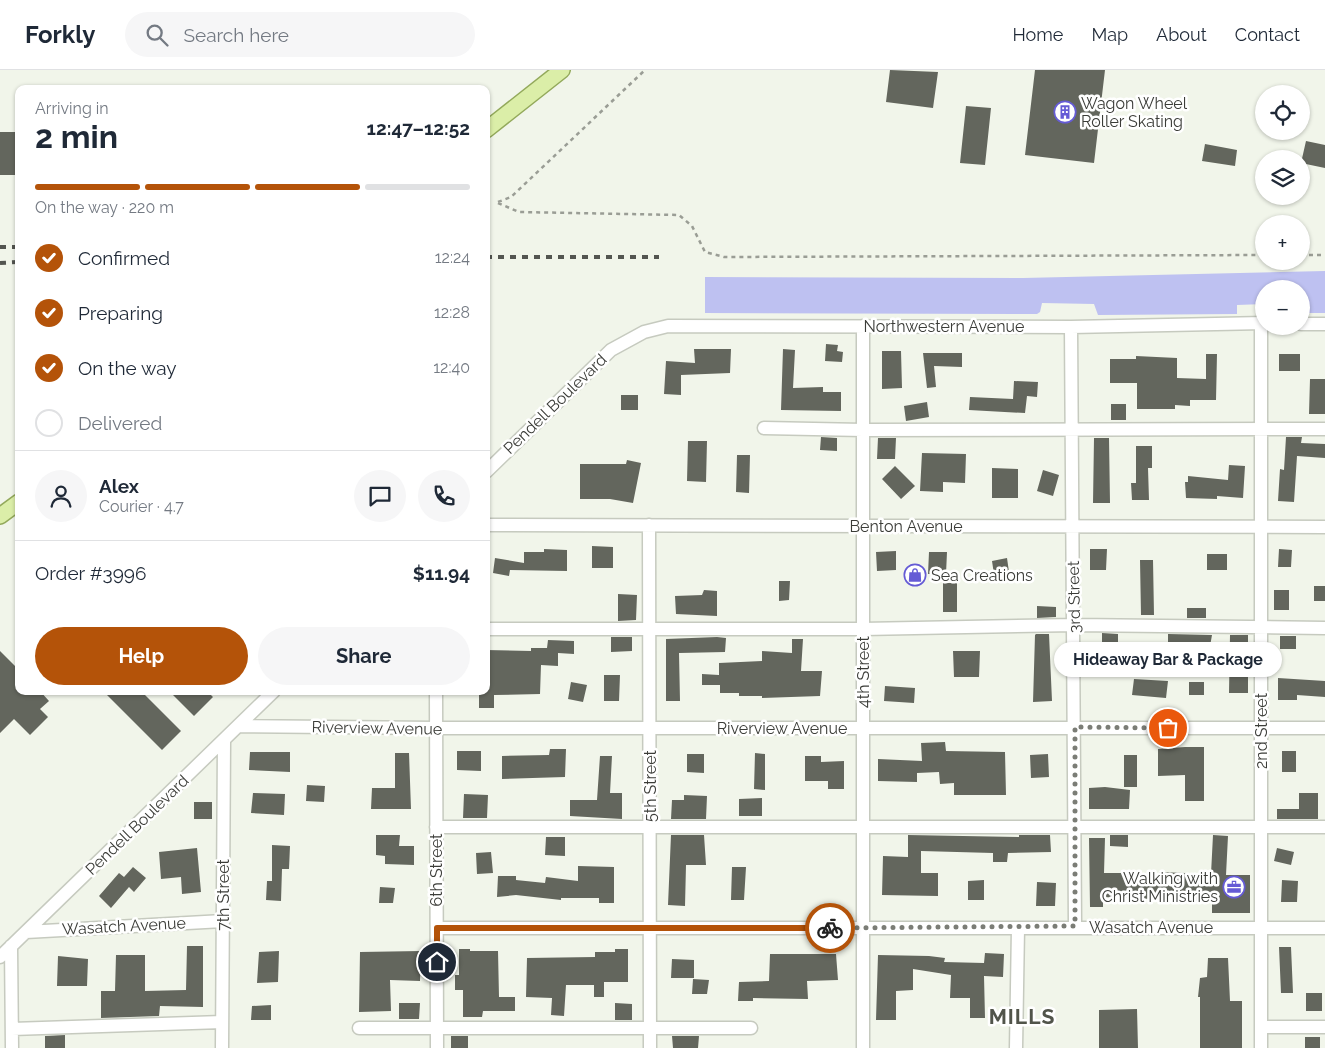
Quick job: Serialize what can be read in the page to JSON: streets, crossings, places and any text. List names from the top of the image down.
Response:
{
  "streets": {
    "street": [
      "Northwestern Avenue",
      "Pendell Boulevard",
      "Benton Avenue",
      "3rd Street",
      "4th Street",
      "Riverview Avenue",
      "2nd Street",
      "5th Street",
      "6th Street",
      "7th Street",
      "Wasatch Avenue"
    ]
  },
  "crossings": [
    ["Northwestern Avenue", "Pendell Boulevard"],
    ["Northwestern Avenue", "3rd Street"],
    ["Northwestern Avenue", "4th Street"],
    ["Pendell Boulevard", "Riverview Avenue"],
    ["Pendell Boulevard", "7th Street"],
    ["Pendell Boulevard", "Wasatch Avenue"],
    ["Benton Avenue", "3rd Street"],
    ["Benton Avenue", "4th Street"],
    ["Benton Avenue", "2nd Street"],
    ["Benton Avenue", "5th Street"],
    ["3rd Street", "Riverview Avenue"],
    ["3rd Street", "Wasatch Avenue"],
    ["4th Street", "Riverview Avenue"],
    ["4th Street", "Wasatch Avenue"],
    ["Riverview Avenue", "2nd Street"],
    ["Riverview Avenue", "5th Street"],
    ["Riverview Avenue", "6th Street"],
    ["2nd Street", "Wasatch Avenue"],
    ["5th Street", "Wasatch Avenue"],
    ["6th Street", "Wasatch Avenue"],
    ["7th Street", "Wasatch Avenue"]
  ],
  "districts": ["MILLS"],
  "places": {
    "building": ["Wagon Wheel Roller Skating"],
    "shop": ["Sea Creations"],
    "other": ["Hideaway Bar & Package"],
    "office": ["Walking with Christ Ministries"]
  },
  "page": {
    "header": "Forkly",
    "search": "Search here",
    "nav": [
      "Home",
      "Map",
      "About",
      "Contact"
    ],
    "map_buttons": ["+", "−"],
    "heading": ["2 min", "Arriving in", "12:47–12:52"],
    "panel": [
      "Alex",
      "Courier · 4.7",
      "Order #3996",
      "$11.94"
    ],
    "bar": "On the way · 220 m",
    "list": [
      ["Confirmed", "12:24"],
      ["Preparing", "12:28"],
      ["On the way", "12:40"],
      "Delivered"
    ],
    "buttons": ["Help", "Share"],
    "bubble": "Hideaway Bar & Package"
  }
}
